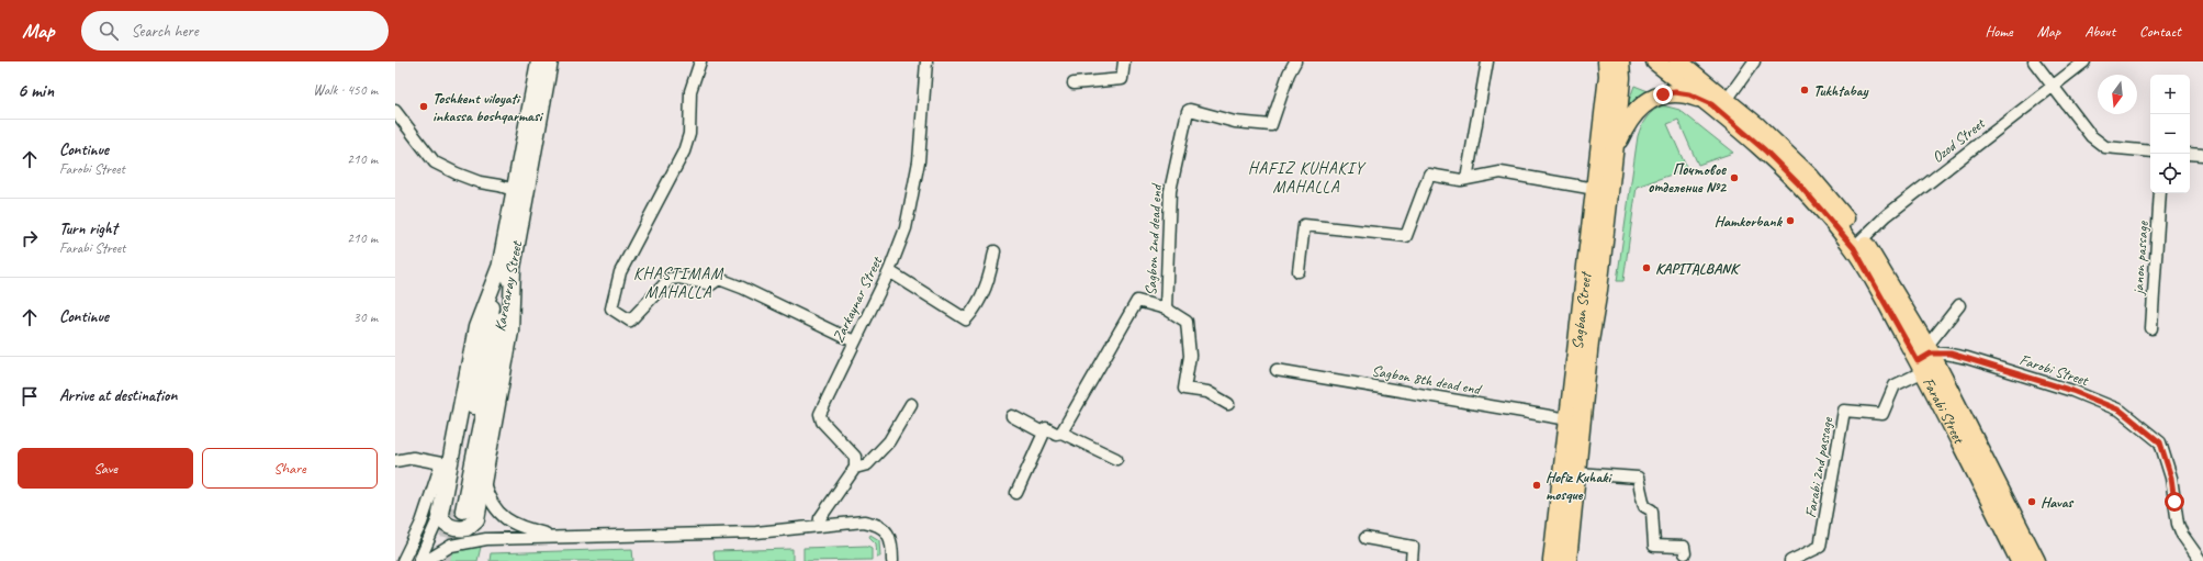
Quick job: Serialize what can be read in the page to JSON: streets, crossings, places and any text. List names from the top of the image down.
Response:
{
  "streets": {
    "main road": ["Karasaray Street", "Sagban Street", "Farabi Street"],
    "street": [
      "Ozod Street",
      "Sagbon 2nd dead end",
      "janon passage",
      "Zarkaynar Street",
      "Farobi Street",
      "Sagbon 8th dead end",
      "Farabi 2nd passage"
    ]
  },
  "crossings": [
    ["Ozod Street", "Farabi Street"],
    ["Sagban Street", "Sagbon 8th dead end"],
    ["Farobi Street", "Farabi Street"],
    ["Farobi Street", "Farabi 2nd passage"],
    ["Farabi Street", "Farabi 2nd passage"]
  ],
  "districts": ["HAFIZ KUHAKIY MAHALLA", "KHASTIMAM MAHALLA"],
  "places": [
    "Tukhtabay",
    "Toshkent viloyati inkassa boshqarmasi",
    "Почтовое отделение №2",
    "Hamkorbank",
    "KAPITALBANK",
    "Hofiz Kuhaki mosque",
    "Havas"
  ],
  "north": "bottom",
  "page": {
    "header": "Map",
    "search": "Search here",
    "nav": [
      "Home",
      "Map",
      "About",
      "Contact"
    ],
    "heading": ["6 min", "Walk · 450 m"],
    "map_buttons": ["+", "−"],
    "list": [
      ["Continue", "Farobi Street", "210 m"],
      ["Turn right", "Farabi Street", "210 m"],
      ["Continue", "30 m"],
      "Arrive at destination"
    ],
    "buttons": ["Save", "Share"]
  }
}
